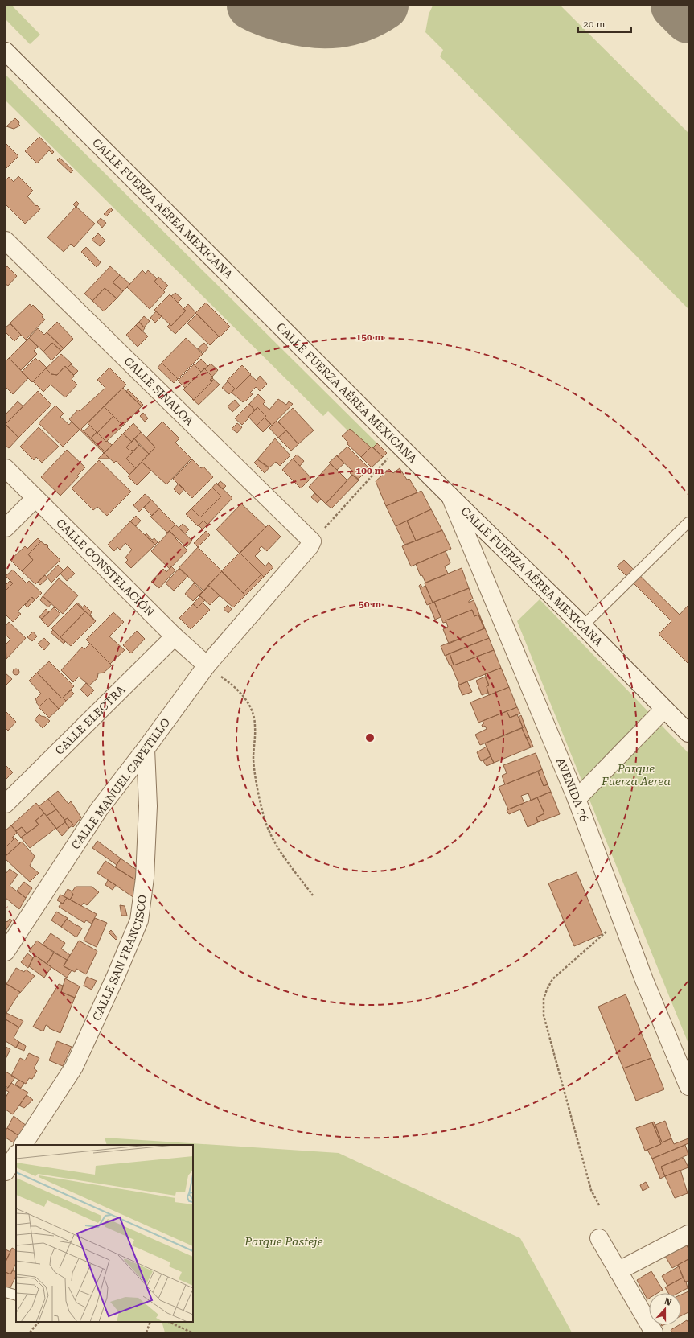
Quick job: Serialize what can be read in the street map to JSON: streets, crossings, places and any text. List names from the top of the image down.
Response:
{
  "streets": {
    "street": [
      "CALLE FUERZA AÉREA MEXICANA",
      "CALLE SINALOA",
      "CALLE CONSTELACIÓN",
      "CALLE ELECTRA",
      "CALLE MANUEL CAPETILLO",
      "AVENIDA 76",
      "CALLE SAN FRANCISCO"
    ]
  },
  "crossings": [
    ["CALLE FUERZA AÉREA MEXICANA", "AVENIDA 76"],
    ["CALLE CONSTELACIÓN", "CALLE ELECTRA"],
    ["CALLE CONSTELACIÓN", "CALLE MANUEL CAPETILLO"],
    ["CALLE MANUEL CAPETILLO", "CALLE SAN FRANCISCO"]
  ],
  "parks": ["Parque Fuerza Aerea", "Parque Pasteje"],
  "scale_bar": "20 m",
  "north": "top",
  "rings": ["150 m", "100 m", "50 m"]
}
